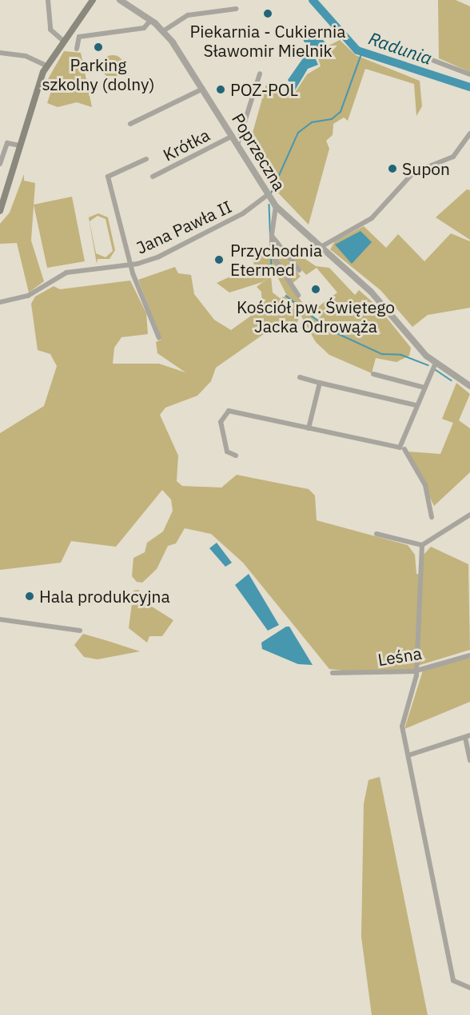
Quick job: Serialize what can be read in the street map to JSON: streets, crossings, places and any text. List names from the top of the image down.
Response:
{
  "streets": {
    "street": [
      "Krótka",
      "Poprzeczna",
      "Jana Pawła II",
      "Leśna"
    ]
  },
  "crossings": [
    ["Krótka", "Poprzeczna"],
    ["Poprzeczna", "Jana Pawła II"]
  ],
  "water": ["Radunia"],
  "places": [
    "Piekarnia - Cukiernia Sławomir Mielnik",
    "Parking szkolny (dolny)",
    "POZ-POL",
    "Supon",
    "Przychodnia Etermed",
    "Kościół pw. Świętego Jacka Odrowąża",
    "Hala produkcyjna"
  ]
}
